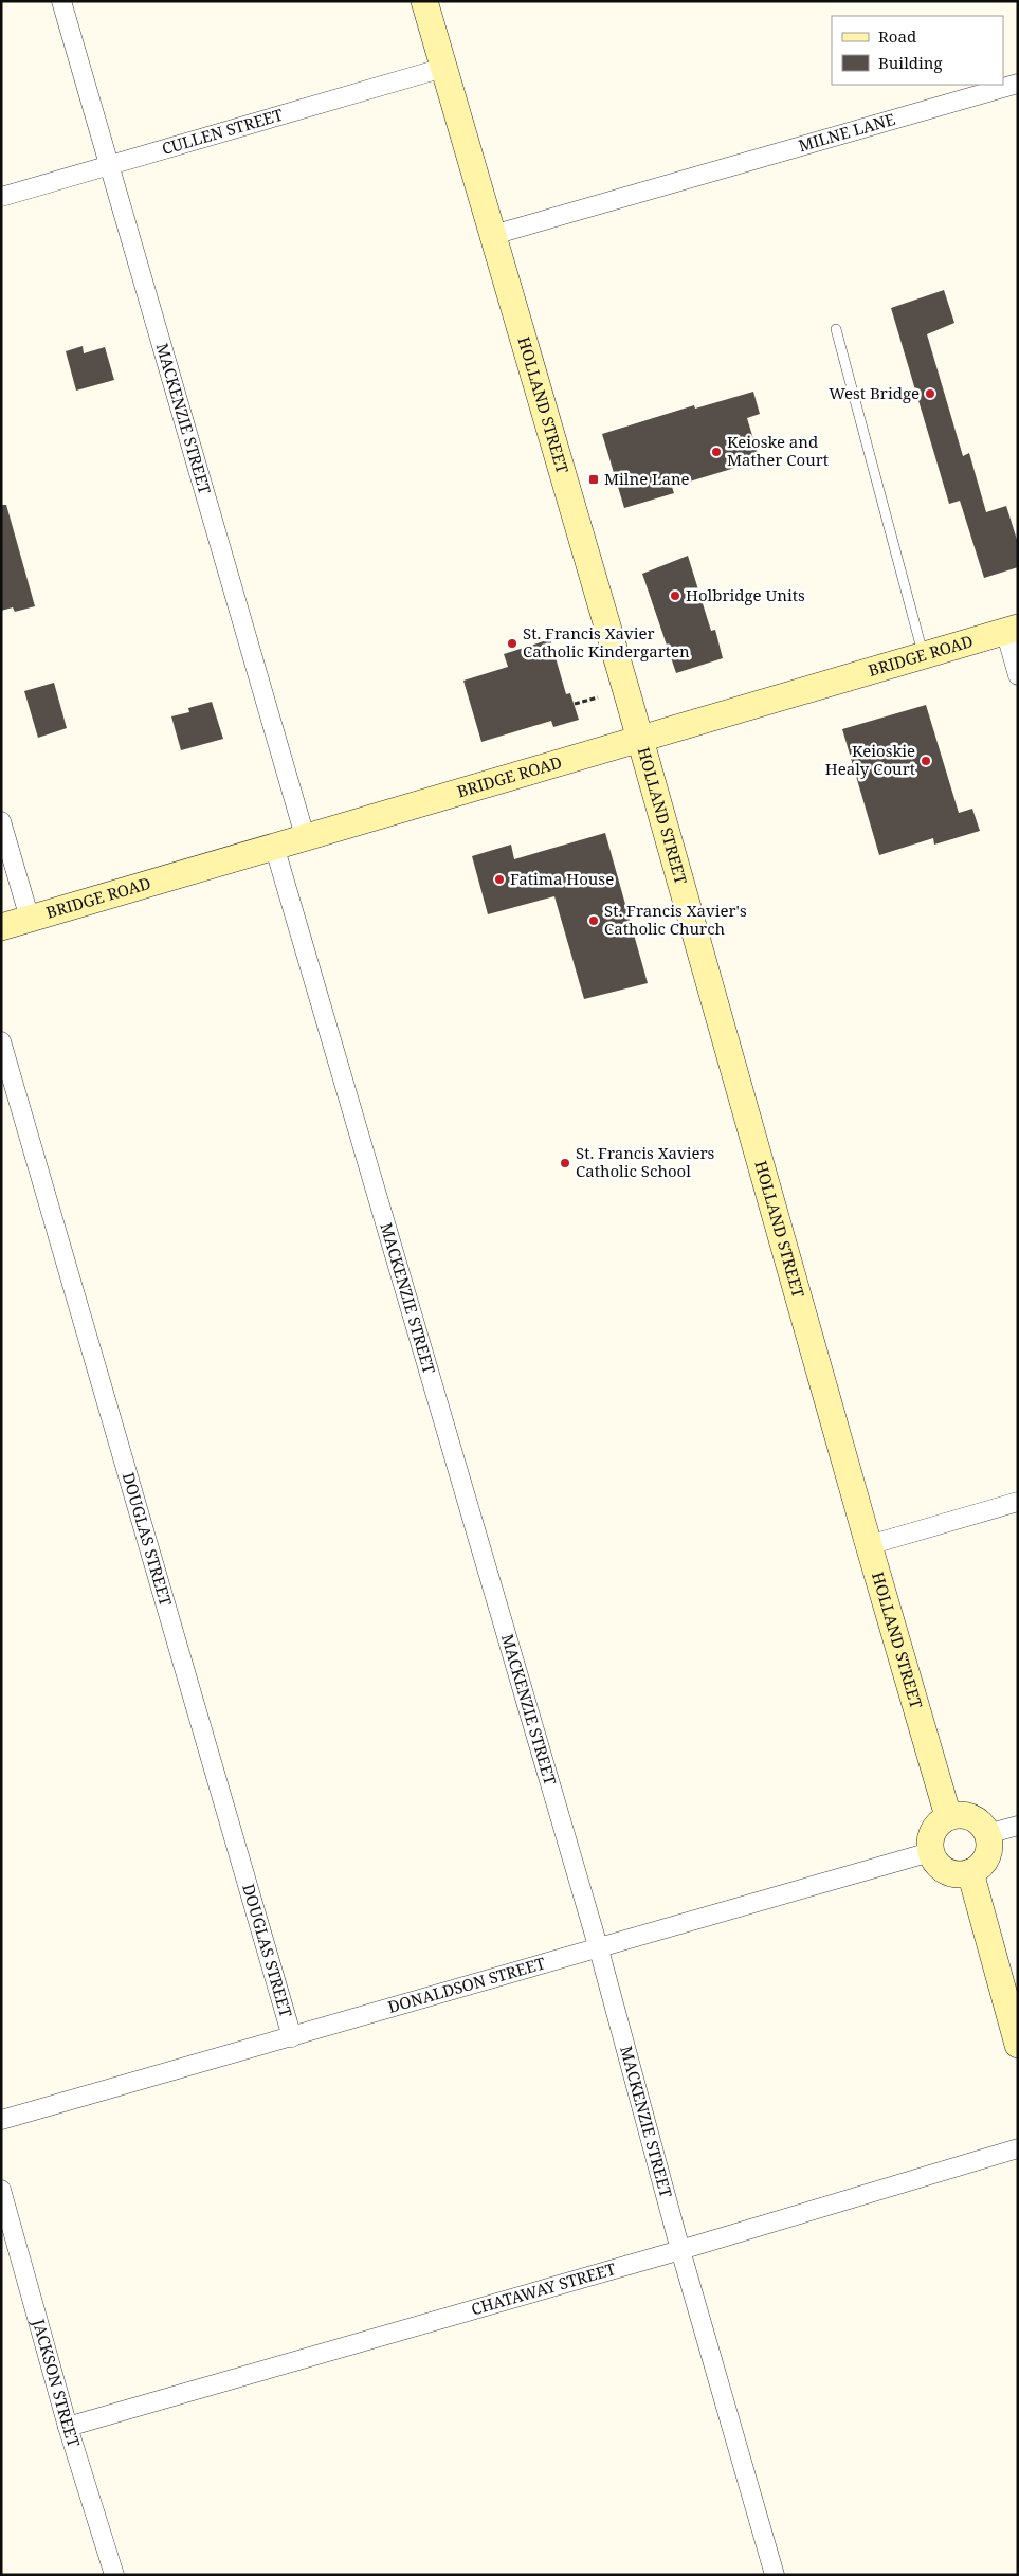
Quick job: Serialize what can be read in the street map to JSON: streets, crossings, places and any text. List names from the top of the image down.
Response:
{
  "streets": {
    "street": [
      "CULLEN STREET",
      "MILNE LANE",
      "HOLLAND STREET",
      "MACKENZIE STREET",
      "BRIDGE ROAD",
      "DOUGLAS STREET",
      "DONALDSON STREET",
      "CHATAWAY STREET",
      "JACKSON STREET"
    ]
  },
  "crossings": [
    ["CULLEN STREET", "HOLLAND STREET"],
    ["CULLEN STREET", "MACKENZIE STREET"],
    ["MILNE LANE", "HOLLAND STREET"],
    ["HOLLAND STREET", "BRIDGE ROAD"],
    ["HOLLAND STREET", "DONALDSON STREET"],
    ["MACKENZIE STREET", "BRIDGE ROAD"],
    ["MACKENZIE STREET", "DONALDSON STREET"],
    ["MACKENZIE STREET", "CHATAWAY STREET"],
    ["DOUGLAS STREET", "DONALDSON STREET"],
    ["CHATAWAY STREET", "JACKSON STREET"]
  ],
  "places": {
    "other": [
      "West Bridge",
      "Keioske and Mather Court",
      "Holbridge Units",
      "St. Francis Xavier Catholic Kindergarten",
      "Keioskie Healy Court",
      "Fatima House",
      "St. Francis Xavier's Catholic Church",
      "St. Francis Xaviers Catholic School"
    ],
    "transit": ["Milne Lane"]
  },
  "legend": ["Road", "Building"]
}
